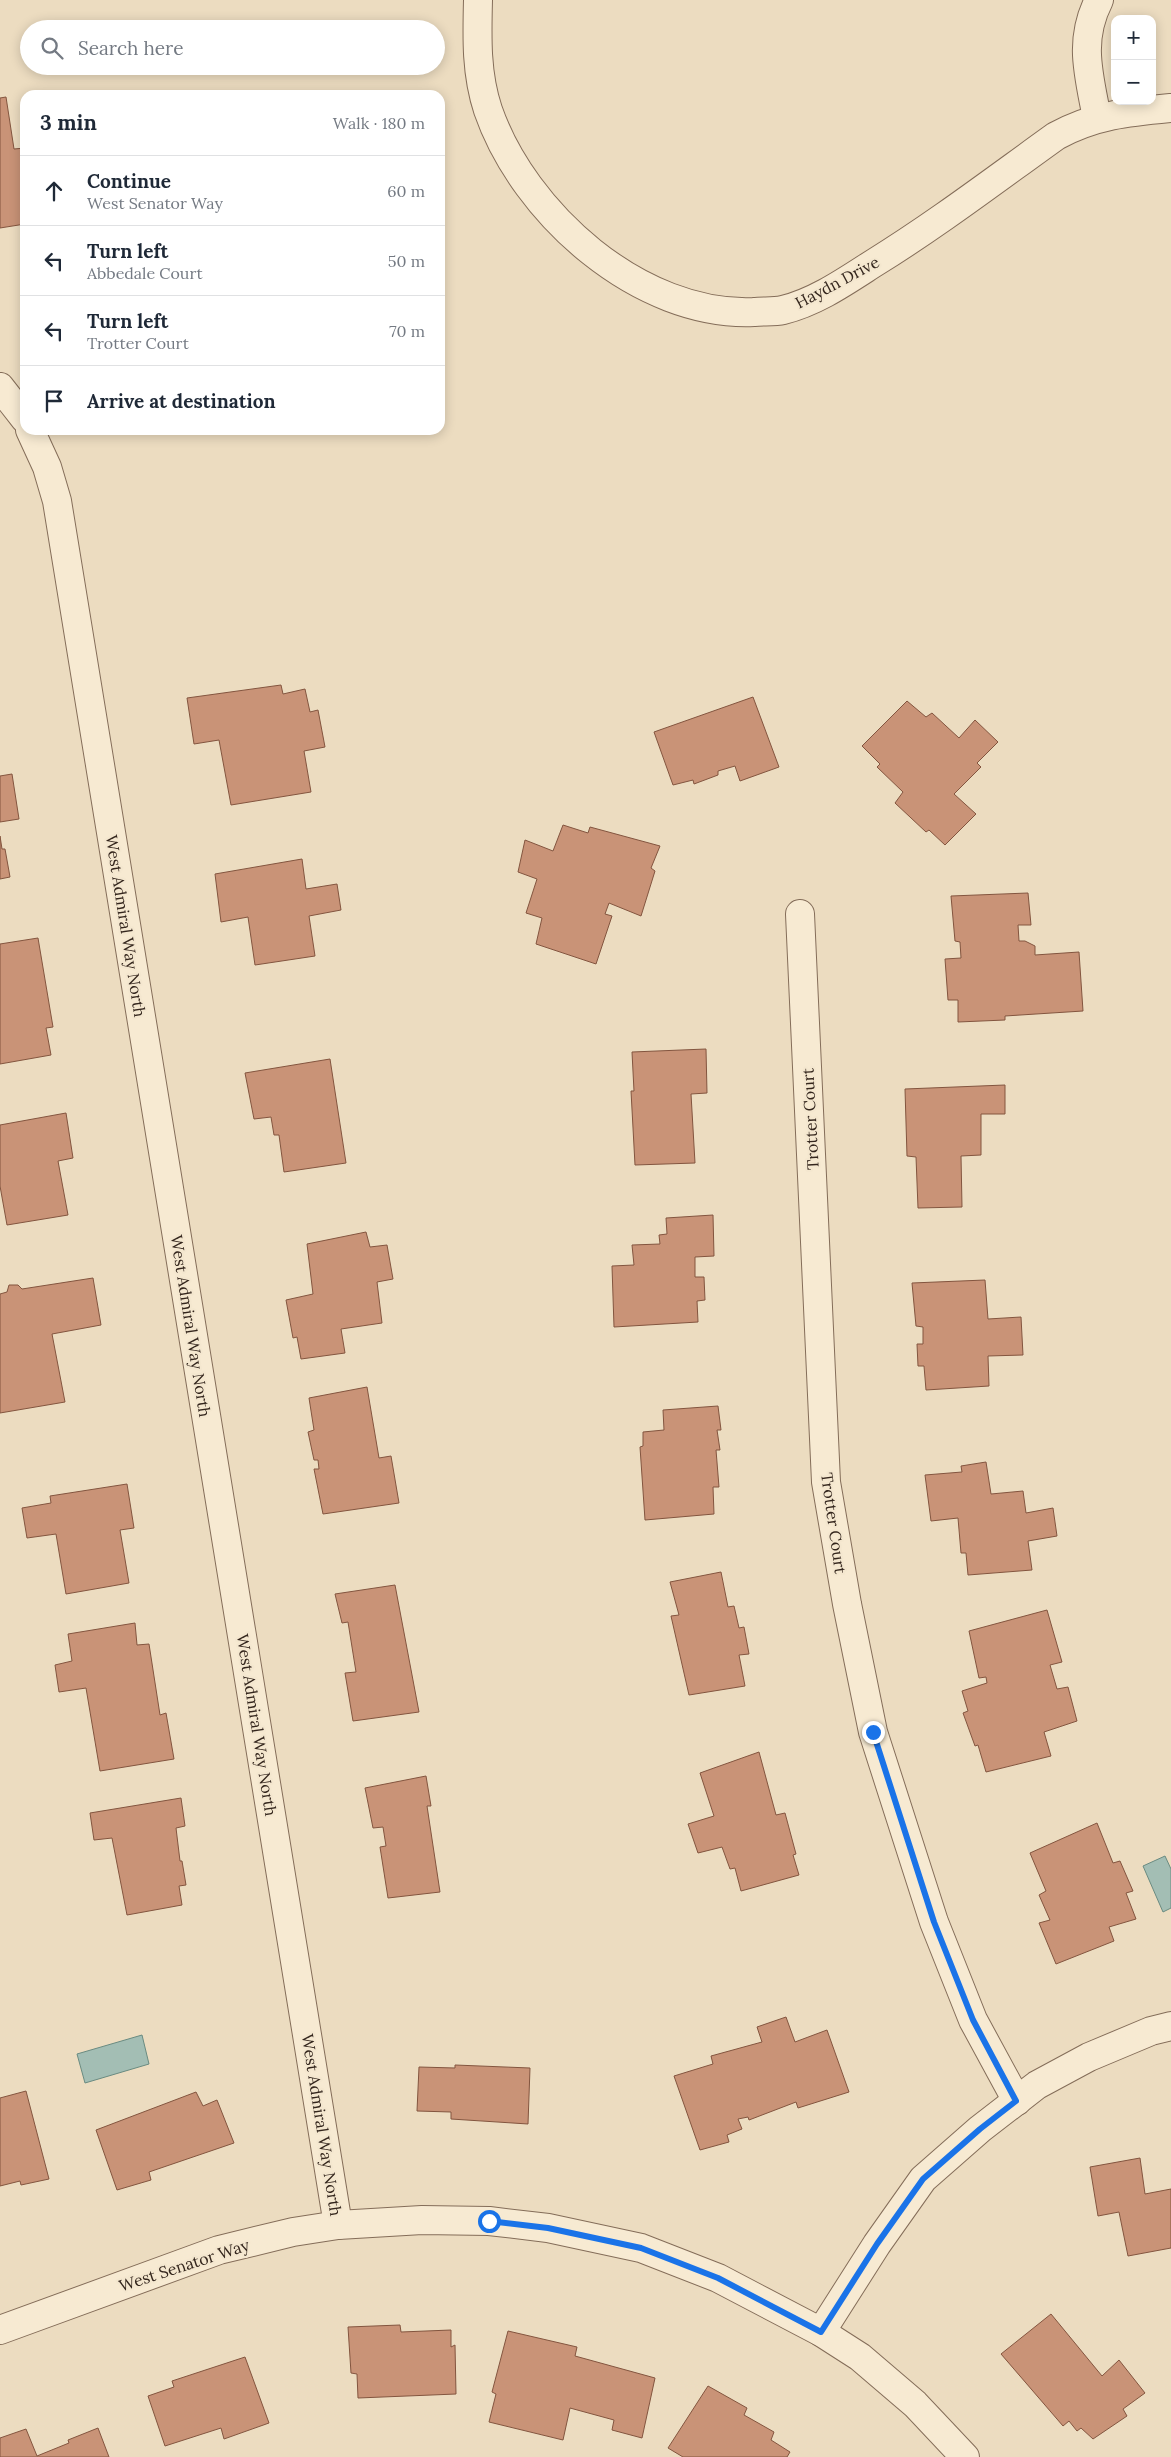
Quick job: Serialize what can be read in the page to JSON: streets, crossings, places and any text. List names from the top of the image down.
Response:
{
  "streets": {
    "street": [
      "Haydn Drive",
      "West Admiral Way North",
      "Trotter Court",
      "West Senator Way"
    ]
  },
  "crossings": [
    ["West Admiral Way North", "West Senator Way"]
  ],
  "page": {
    "map_buttons": ["+", "−"],
    "search": "Search here",
    "heading": ["3 min", "Walk · 180 m"],
    "list": [
      ["Continue", "West Senator Way", "60 m"],
      ["Turn left", "Abbedale Court", "50 m"],
      ["Turn left", "Trotter Court", "70 m"],
      "Arrive at destination"
    ]
  }
}
